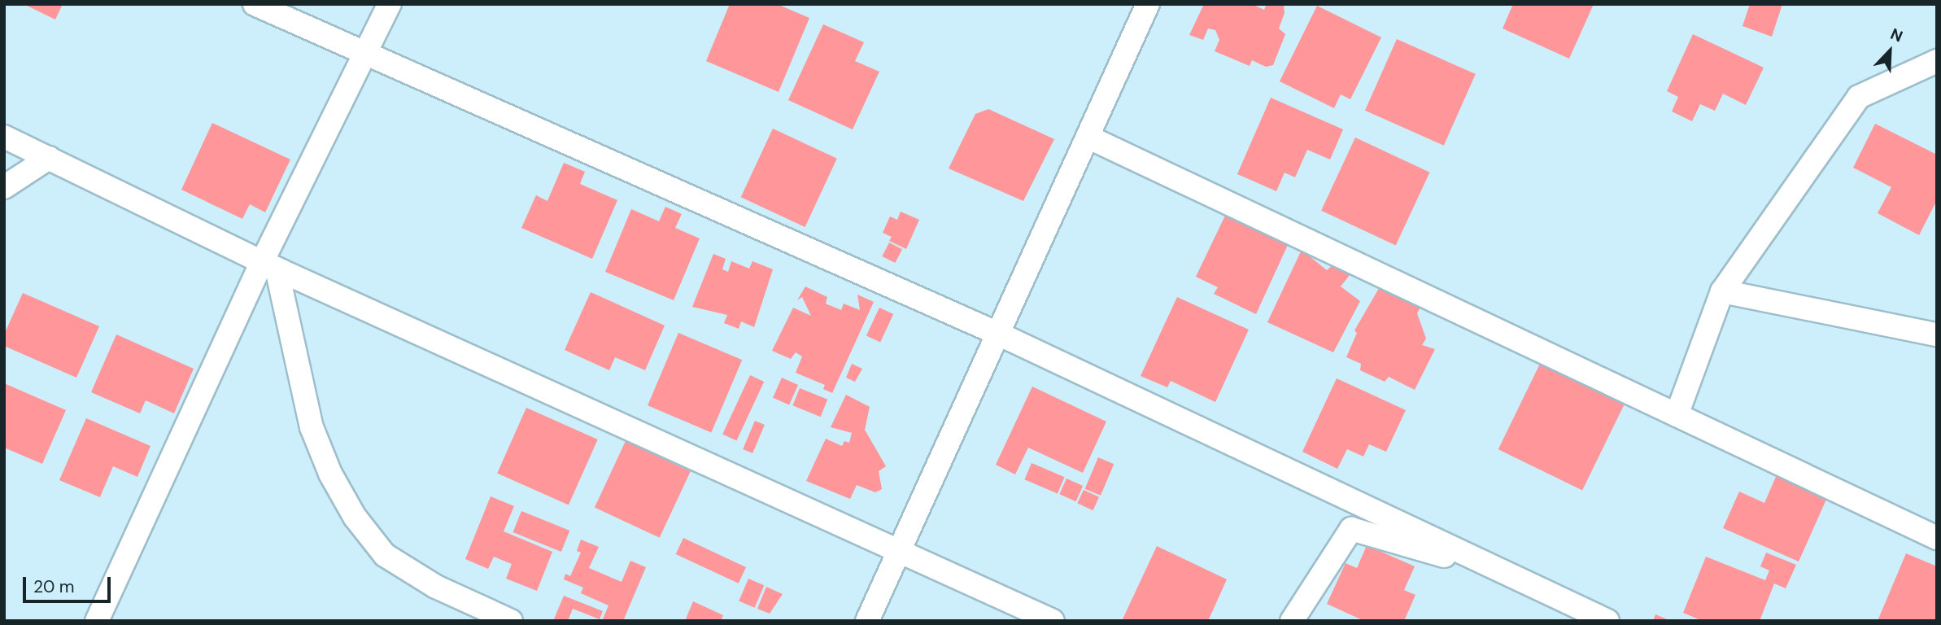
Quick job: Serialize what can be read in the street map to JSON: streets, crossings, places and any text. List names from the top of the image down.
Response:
{
  "scale_bar": "20 m",
  "north": "top right"
}
